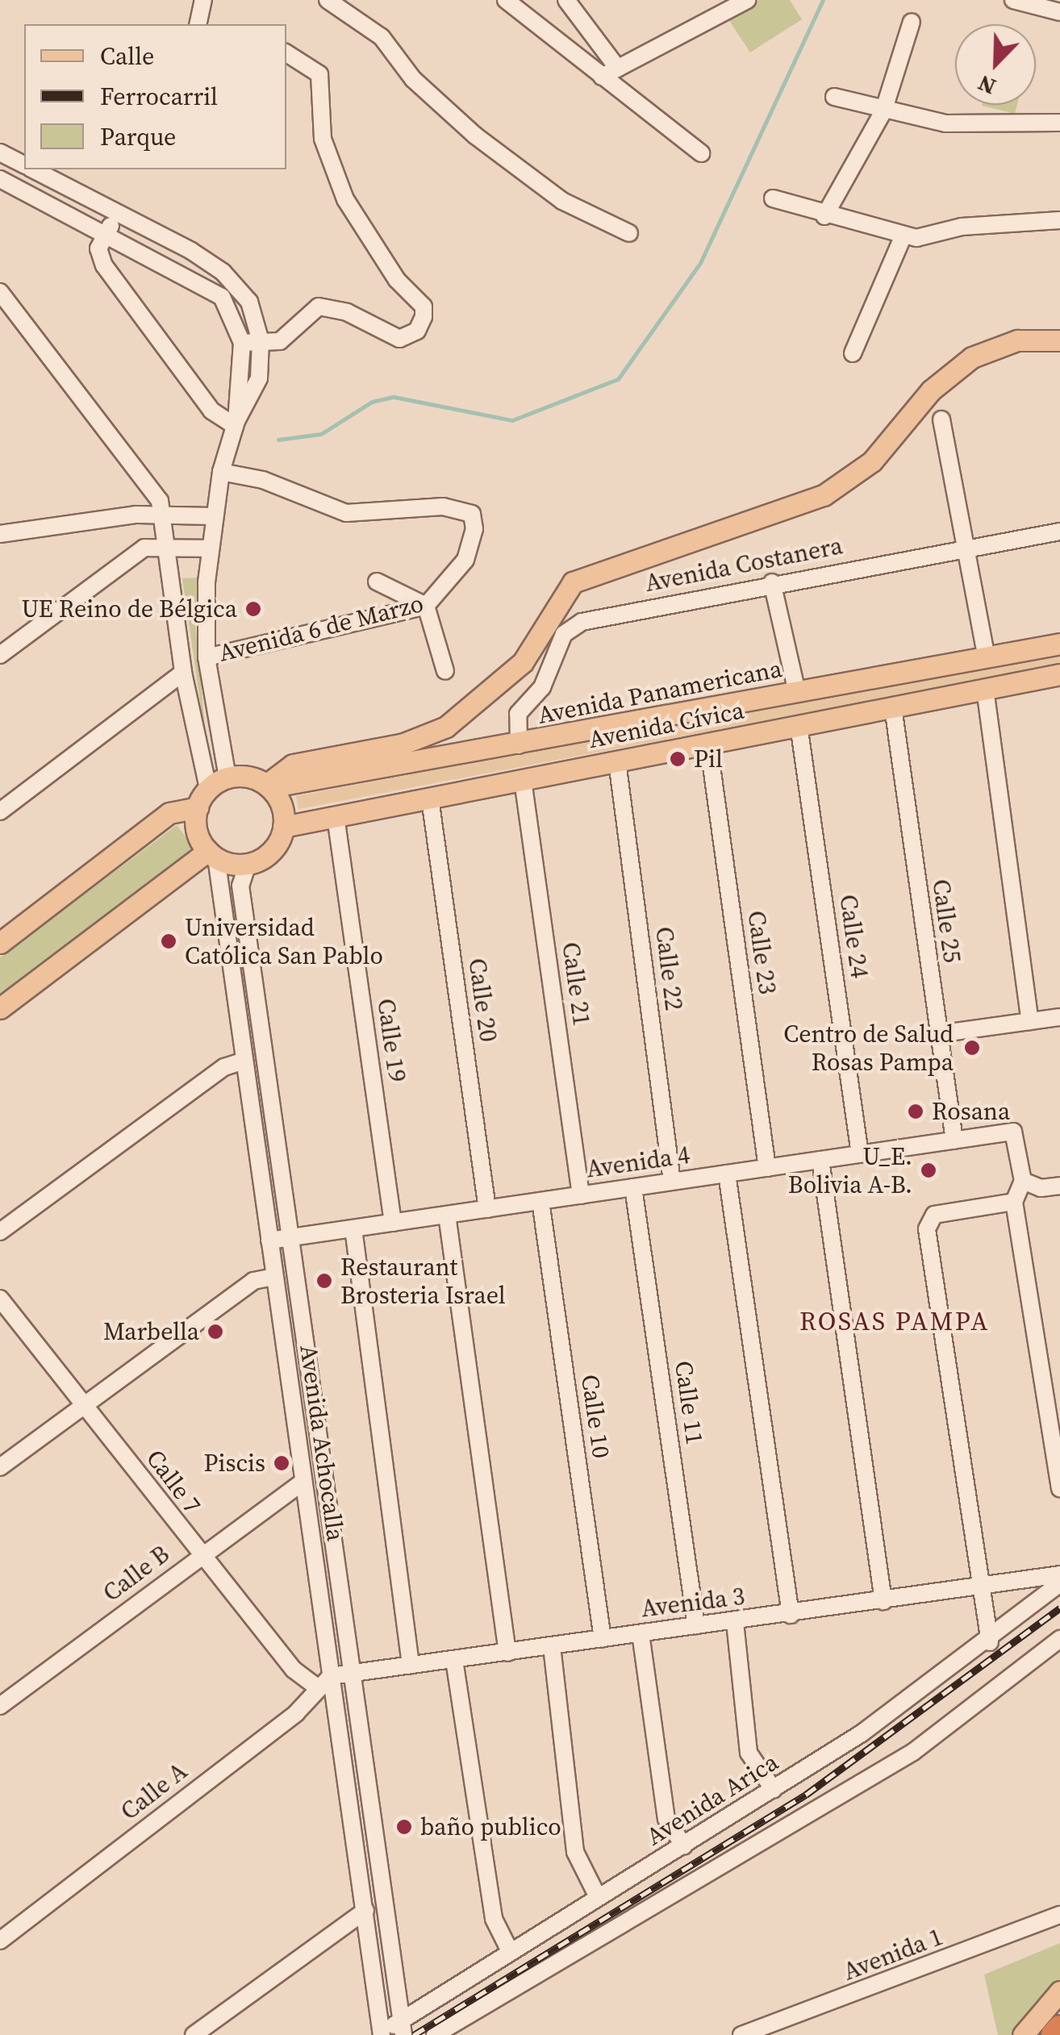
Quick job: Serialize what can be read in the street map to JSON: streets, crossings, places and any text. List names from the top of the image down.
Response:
{
  "streets": {
    "main road": ["Avenida Panamericana", "Avenida Cívica"],
    "street": [
      "Avenida Costanera",
      "Avenida 6 de Marzo",
      "Calle 25",
      "Calle 24",
      "Calle 23",
      "Calle 22",
      "Calle 21",
      "Calle 20",
      "Calle 19",
      "Avenida 4",
      "Calle 11",
      "Calle 10",
      "Avenida Achocalla",
      "Calle 7",
      "Calle B",
      "Avenida 3",
      "Calle A",
      "Avenida Arica",
      "Avenida 1"
    ]
  },
  "crossings": [
    ["Avenida Costanera", "Avenida Panamericana"],
    ["Avenida Panamericana", "Avenida Cívica"],
    ["Avenida Panamericana", "Avenida Achocalla"],
    ["Avenida Cívica", "Calle 25"],
    ["Avenida Cívica", "Calle 24"],
    ["Avenida Cívica", "Calle 23"],
    ["Avenida Cívica", "Calle 22"],
    ["Avenida Cívica", "Calle 21"],
    ["Avenida Cívica", "Calle 20"],
    ["Avenida Cívica", "Calle 19"],
    ["Avenida Cívica", "Avenida Achocalla"],
    ["Calle 25", "Avenida 4"],
    ["Calle 24", "Avenida 4"],
    ["Calle 23", "Avenida 4"],
    ["Calle 22", "Avenida 4"],
    ["Calle 21", "Avenida 4"],
    ["Calle 20", "Avenida 4"],
    ["Calle 19", "Avenida 4"],
    ["Avenida 4", "Calle 11"],
    ["Avenida 4", "Calle 10"],
    ["Avenida 4", "Avenida Achocalla"],
    ["Calle 11", "Avenida 3"],
    ["Calle 10", "Avenida 3"],
    ["Avenida Achocalla", "Calle B"],
    ["Avenida Achocalla", "Avenida 3"],
    ["Avenida Achocalla", "Calle A"],
    ["Avenida Achocalla", "Avenida Arica"],
    ["Calle 7", "Calle B"],
    ["Calle 7", "Calle A"],
    ["Avenida 3", "Calle A"]
  ],
  "districts": ["ROSAS PAMPA"],
  "places": [
    "UE Reino de Bélgica",
    "Pil",
    "Universidad Católica San Pablo",
    "Centro de Salud Rosas Pampa",
    "Rosana",
    "U_E. Bolivia A-B.",
    "Restaurant Brosteria Israel",
    "Marbella",
    "Piscis",
    "baño publico"
  ],
  "legend": ["Calle", "Ferrocarril", "Parque"],
  "north": "bottom left"
}
